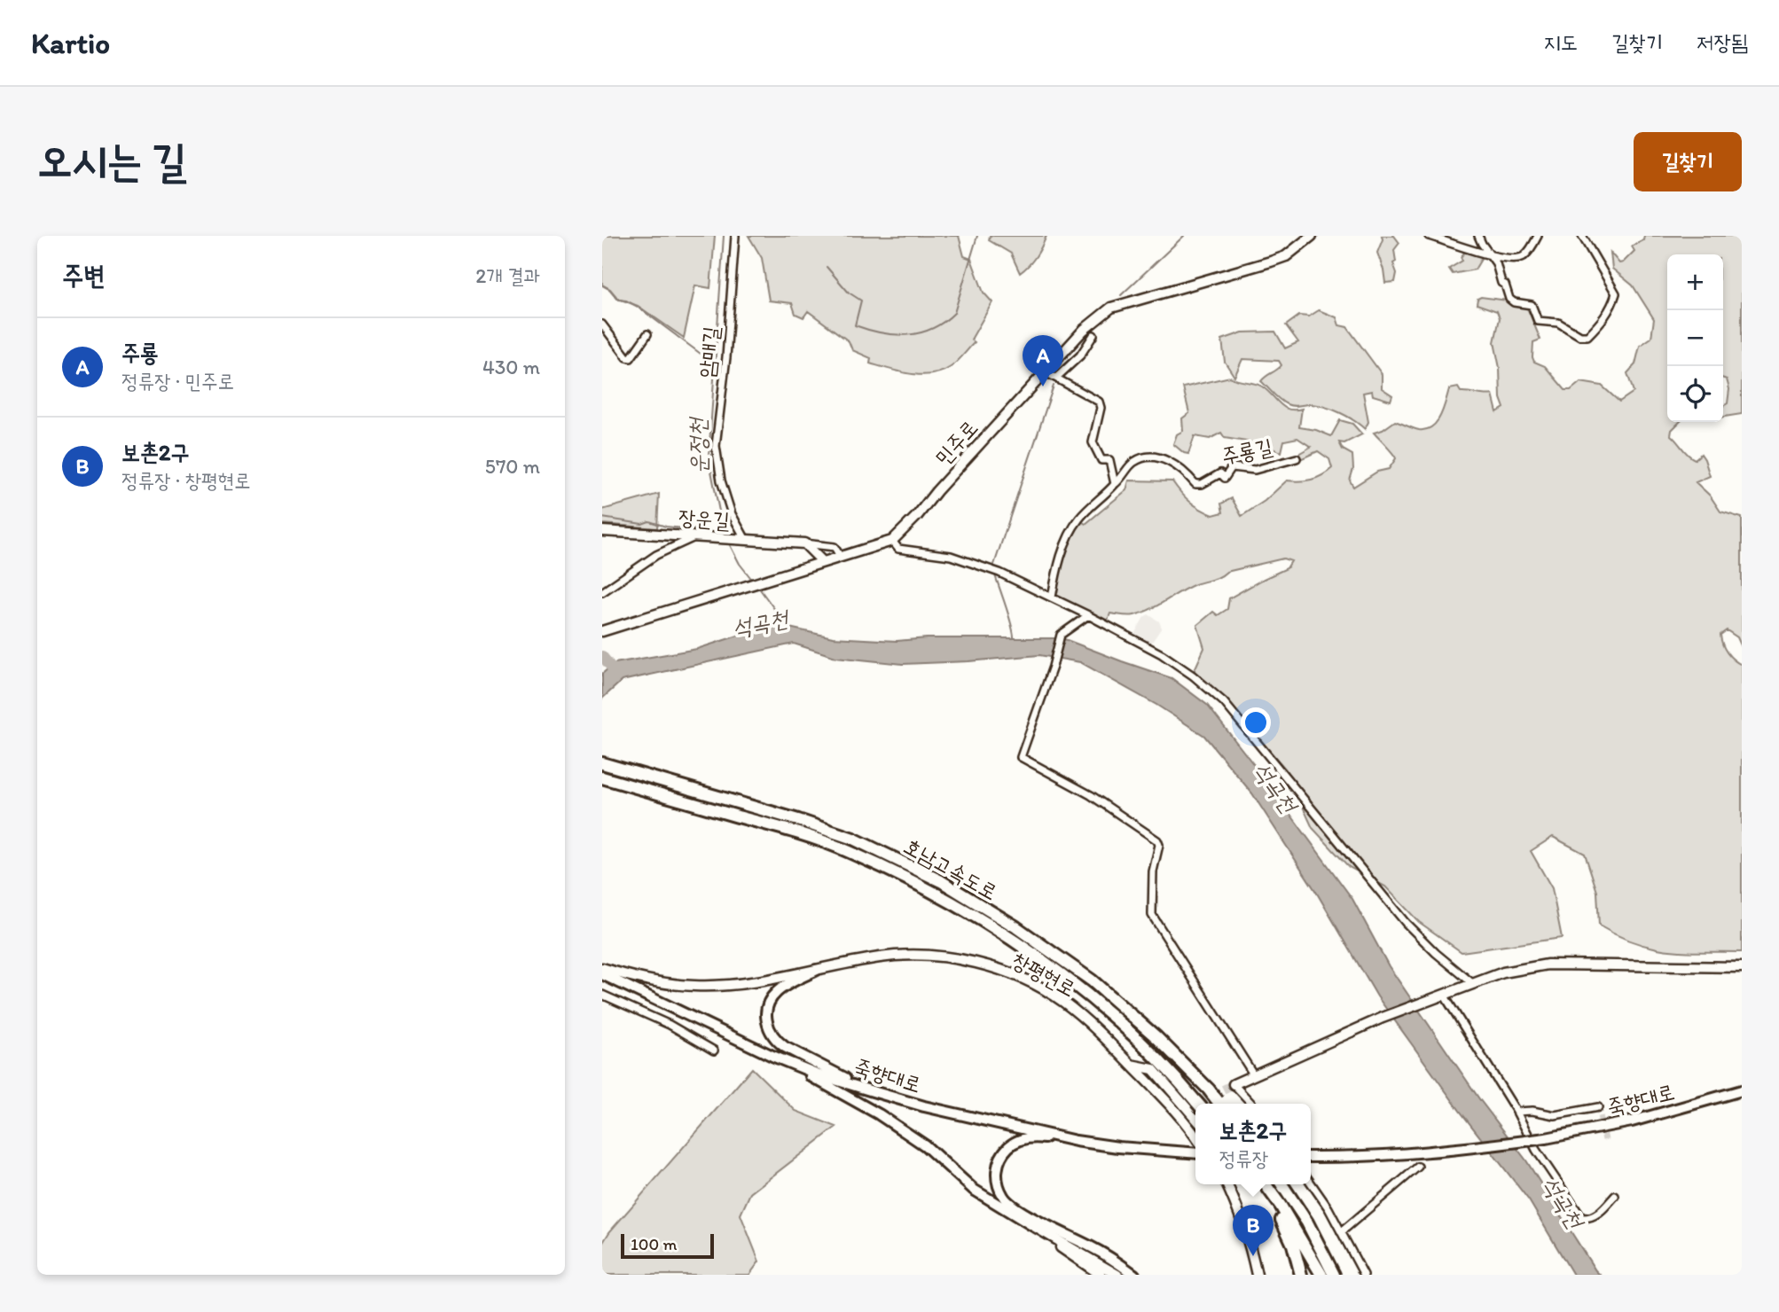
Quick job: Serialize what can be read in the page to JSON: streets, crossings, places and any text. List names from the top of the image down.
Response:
{
  "streets": {
    "highway": ["호남고속도로"],
    "main road": [
      "민주로",
      "장운길",
      "창평현로",
      "죽향대로"
    ],
    "street": ["암매길", "주룡길"]
  },
  "crossings": [
    ["암매길", "장운길"],
    ["민주로", "장운길"]
  ],
  "water": ["운정천", "석곡천"],
  "scale_bar": "100 m",
  "page": {
    "header": "Kartio",
    "nav": ["지도", "길찾기", "저장됨"],
    "buttons": "길찾기",
    "title": "오시는 길",
    "heading": ["주변", "2개 결과"],
    "map_buttons": ["+", "−"],
    "list": [
      {
        "mark": "A",
        "name": "주룡",
        "note": "정류장 · 민주로",
        "value": "430 m"
      },
      {
        "mark": "B",
        "name": "보촌2구",
        "note": "정류장 · 창평현로",
        "value": "570 m"
      }
    ],
    "pins": ["A", "B"],
    "popup": ["보촌2구", "정류장"],
    "scale": "100 m"
  }
}
